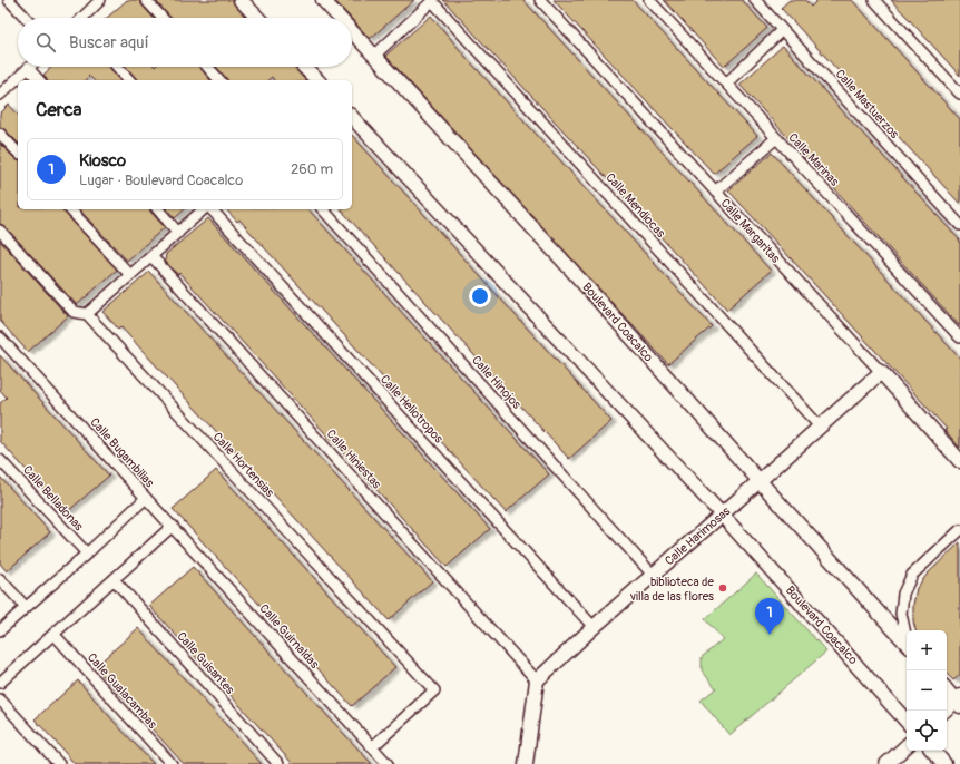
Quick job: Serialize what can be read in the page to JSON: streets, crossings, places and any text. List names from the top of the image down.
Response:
{
  "streets": {
    "main road": ["Calle Margaritas", "Boulevard Coacalco", "Calle Harimosas"],
    "street": [
      "Calle Mastuerzos",
      "Calle Marinas",
      "Calle Mendiocas",
      "Calle Hinojos",
      "Calle Heliotropos",
      "Calle Bugambilias",
      "Calle Hiniestas",
      "Calle Hortensias",
      "Calle Belladonas",
      "Calle Guirnaldas",
      "Calle Guisantes",
      "Calle Gualacambas"
    ]
  },
  "crossings": [
    ["Calle Mendiocas", "Calle Harimosas"],
    ["Calle Margaritas", "Calle Harimosas"],
    ["Boulevard Coacalco", "Calle Harimosas"],
    ["Calle Hinojos", "Calle Harimosas"],
    ["Calle Heliotropos", "Calle Harimosas"],
    ["Calle Bugambilias", "Calle Belladonas"],
    ["Calle Bugambilias", "Calle Guirnaldas"],
    ["Calle Hiniestas", "Calle Harimosas"],
    ["Calle Hortensias", "Calle Guirnaldas"]
  ],
  "places": ["biblioteca de villa de las flores"],
  "page": {
    "search": "Buscar aquí",
    "heading": "Cerca",
    "list": [
      {
        "mark": "1",
        "name": "Kiosco",
        "note": "Lugar · Boulevard Coacalco",
        "value": "260 m"
      }
    ],
    "pins": "1",
    "map_buttons": ["+", "−"]
  }
}
